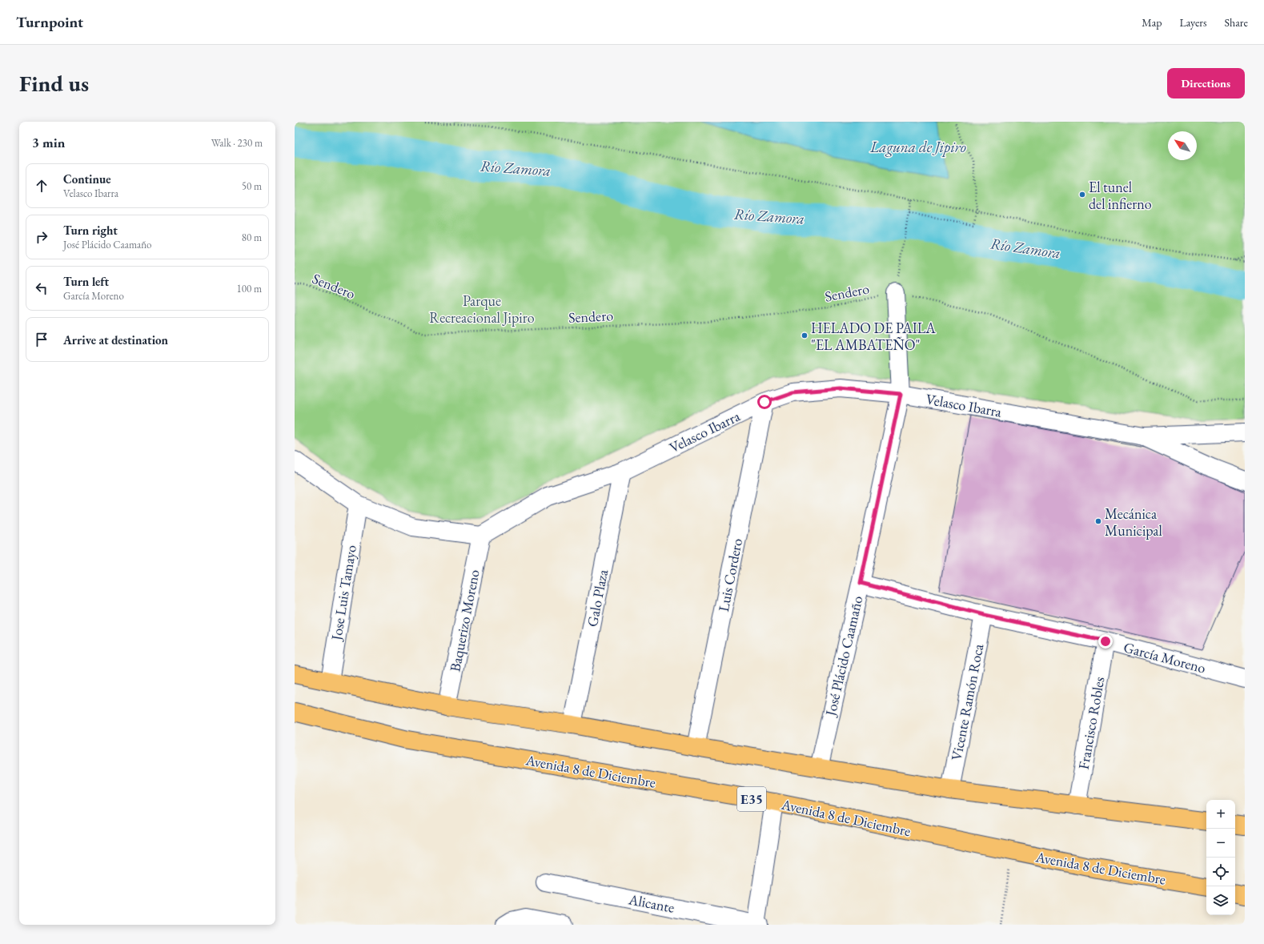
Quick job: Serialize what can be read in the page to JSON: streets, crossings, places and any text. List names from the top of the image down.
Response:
{
  "streets": {
    "highway": ["Avenida 8 de Diciembre", "E35"],
    "street": [
      "Velasco Ibarra",
      "Luis Cordero",
      "Jose Luis Tamayo",
      "Galo Plaza",
      "Baquerizo Moreno",
      "José Plácido Caamaño",
      "García Moreno",
      "Vicente Ramón Roca",
      "Francisco Robles",
      "Alicante"
    ],
    "path": ["Sendero"]
  },
  "crossings": [
    ["Sendero", "José Plácido Caamaño"],
    ["Velasco Ibarra", "Luis Cordero"],
    ["Velasco Ibarra", "Galo Plaza"],
    ["Velasco Ibarra", "Baquerizo Moreno"],
    ["Velasco Ibarra", "José Plácido Caamaño"],
    ["José Plácido Caamaño", "García Moreno"],
    ["García Moreno", "Vicente Ramón Roca"],
    ["García Moreno", "Francisco Robles"]
  ],
  "water": ["Laguna de Jipiro", "Río Zamora"],
  "parks": ["Parque Recreacional Jipiro"],
  "places": ["El tunel del infierno", "HELADO DE PAILA \"EL AMBATEÑO\"", "Mecánica Municipal"],
  "north": "top left",
  "page": {
    "header": "Turnpoint",
    "nav": ["Map", "Layers", "Share"],
    "buttons": "Directions",
    "title": "Find us",
    "heading": ["3 min", "Walk · 230 m"],
    "list": [
      ["Continue", "Velasco Ibarra", "50 m"],
      ["Turn right", "José Plácido Caamaño", "80 m"],
      ["Turn left", "García Moreno", "100 m"],
      "Arrive at destination"
    ],
    "map_buttons": ["+", "−"]
  }
}
